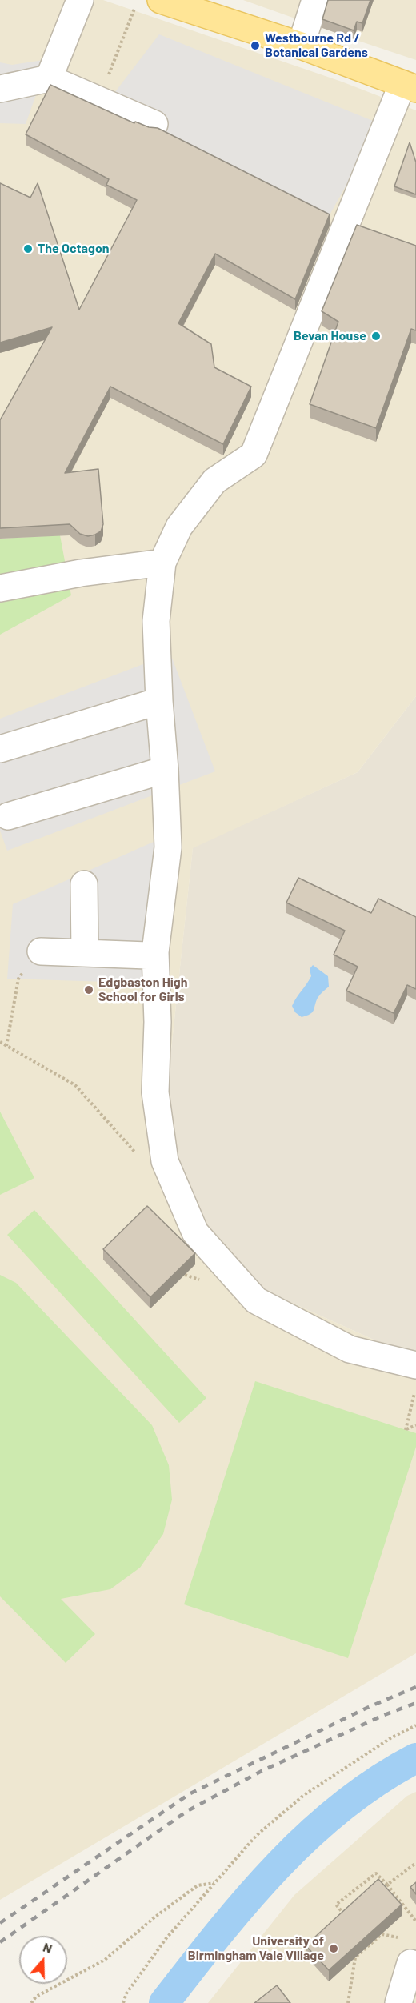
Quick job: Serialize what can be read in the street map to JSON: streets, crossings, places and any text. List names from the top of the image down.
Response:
{
  "places": [
    "Westbourne Rd / Botanical Gardens",
    "The Octagon",
    "Bevan House",
    "Edgbaston High School for Girls",
    "University of Birmingham Vale Village"
  ],
  "north": "top"
}
